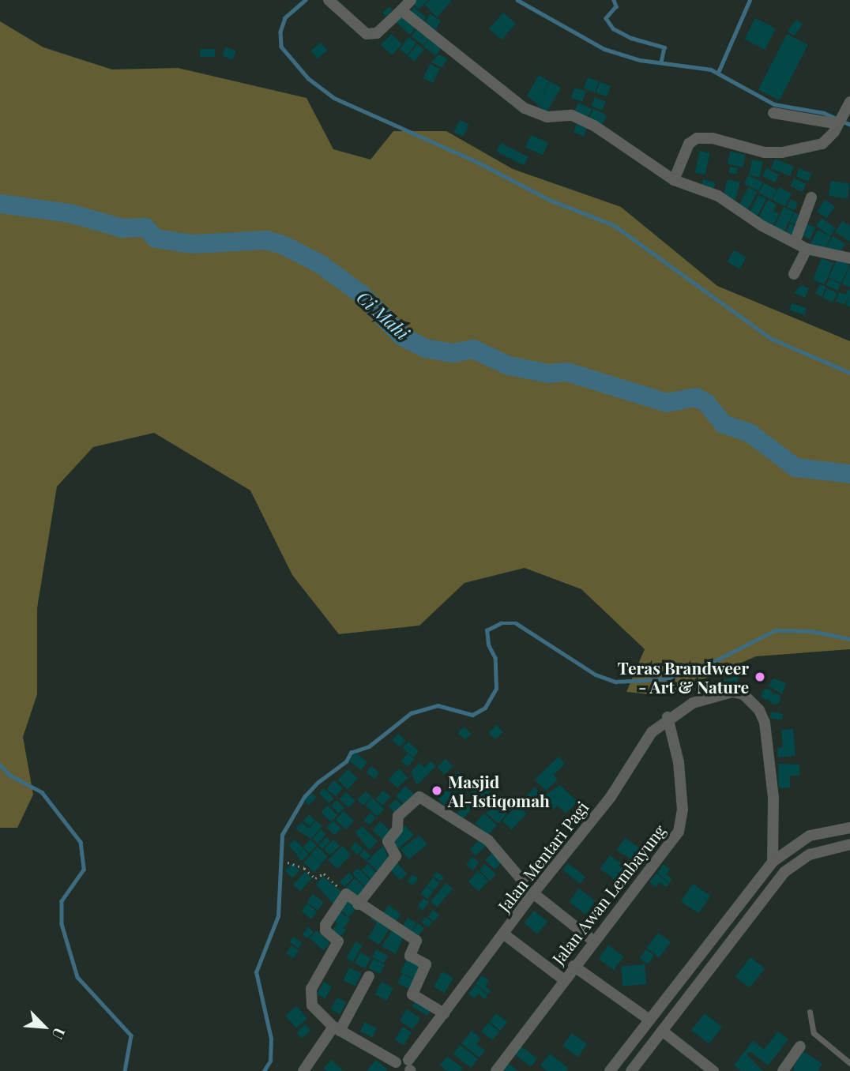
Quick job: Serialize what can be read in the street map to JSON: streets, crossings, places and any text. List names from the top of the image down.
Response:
{
  "streets": {
    "street": ["Jalan Mentari Pagi", "Jalan Awan Lembayung"]
  },
  "crossings": [
    ["Jalan Mentari Pagi", "Jalan Awan Lembayung"]
  ],
  "water": ["Ci Mahi"],
  "places": ["Teras Brandweer - Art & Nature", "Masjid Al-Istiqomah"],
  "north": "bottom right"
}
